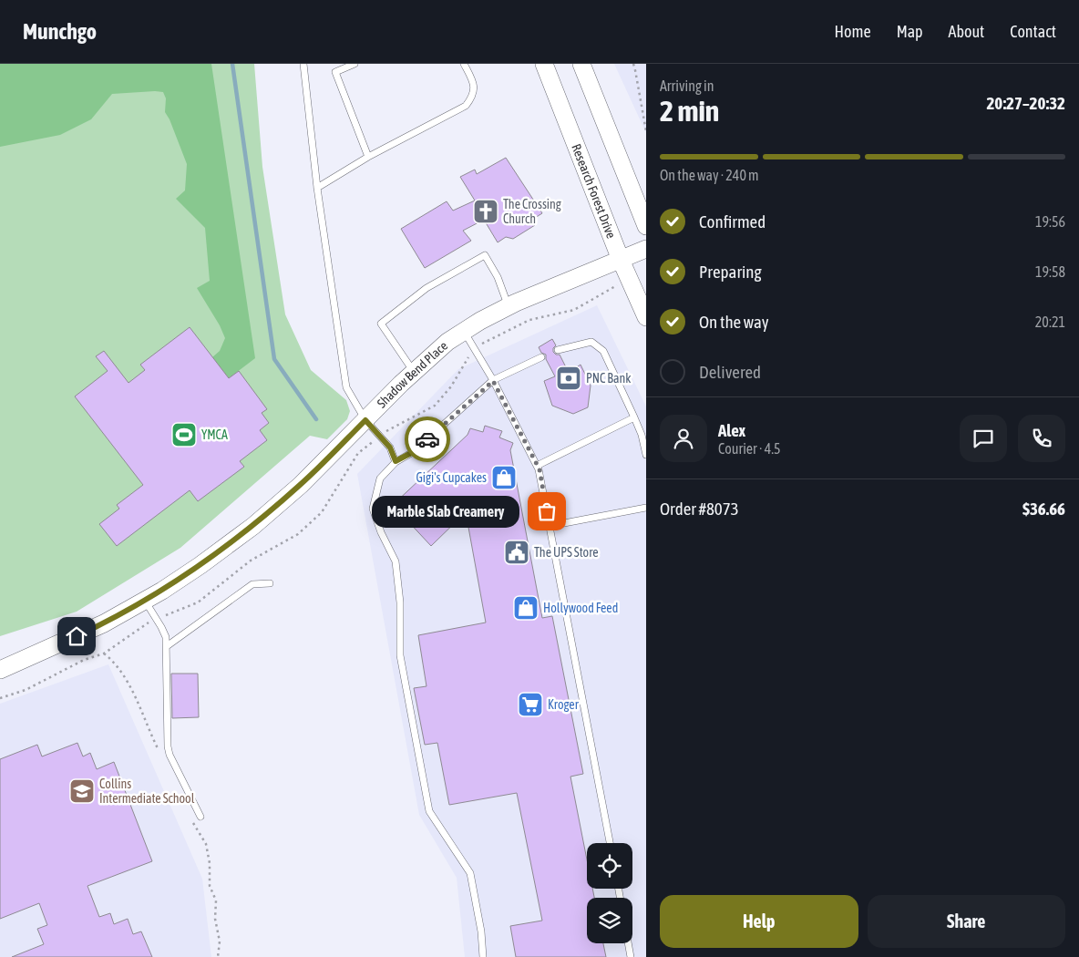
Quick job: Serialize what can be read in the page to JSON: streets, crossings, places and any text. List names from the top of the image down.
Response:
{
  "streets": {
    "street": ["Research Forest Drive", "Shadow Bend Place"]
  },
  "crossings": [
    ["Research Forest Drive", "Shadow Bend Place"]
  ],
  "places": {
    "church": ["The Crossing Church"],
    "bank": ["PNC Bank"],
    "sports": ["YMCA"],
    "shop": ["Gigi's Cupcakes", "Hollywood Feed"],
    "other": ["Marble Slab Creamery"],
    "public building": ["The UPS Store"],
    "supermarket": ["Kroger"],
    "school or university": ["Collins Intermediate School"]
  },
  "page": {
    "header": "Munchgo",
    "nav": [
      "Home",
      "Map",
      "About",
      "Contact"
    ],
    "heading": ["2 min", "Arriving in", "20:27–20:32"],
    "panel": [
      "Alex",
      "Courier · 4.5",
      "Order #8073",
      "$36.66"
    ],
    "bar": "On the way · 240 m",
    "list": [
      ["Confirmed", "19:56"],
      ["Preparing", "19:58"],
      ["On the way", "20:21"],
      "Delivered"
    ],
    "bubble": "Marble Slab Creamery",
    "buttons": ["Help", "Share"]
  }
}
